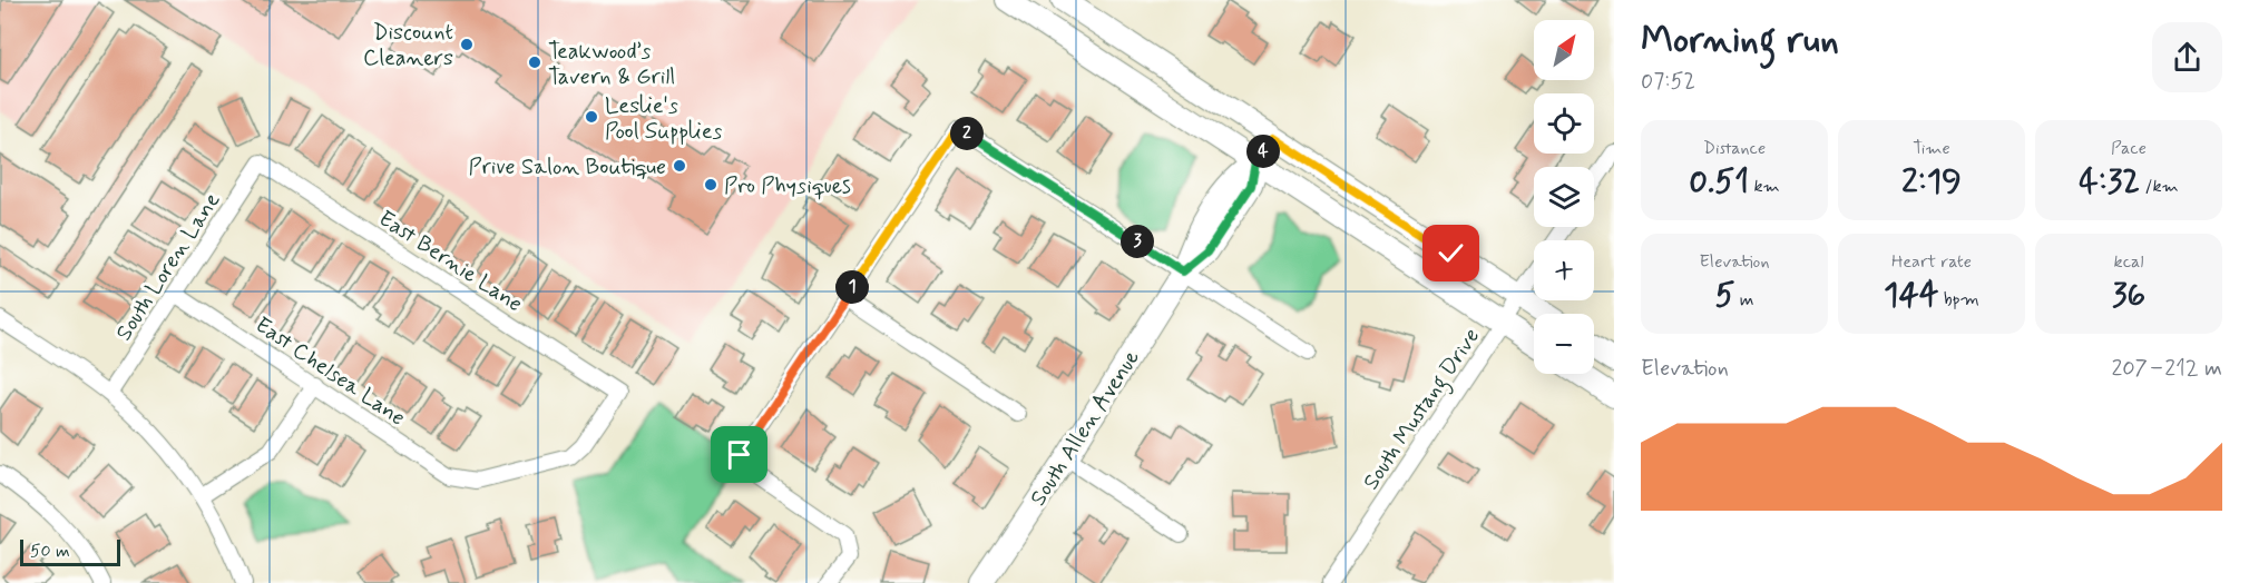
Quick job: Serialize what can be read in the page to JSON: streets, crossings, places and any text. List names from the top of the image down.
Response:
{
  "streets": {
    "main road": ["South Allen Avenue"],
    "street": [
      "East Bernie Lane",
      "South Loren Lane",
      "East Chelsea Lane",
      "South Mustang Drive"
    ]
  },
  "crossings": [
    ["East Bernie Lane", "South Loren Lane"],
    ["East Bernie Lane", "East Chelsea Lane"],
    ["South Loren Lane", "East Chelsea Lane"]
  ],
  "places": [
    "Discount Cleaners",
    "Teakwood’s Tavern & Grill",
    "Leslie's Pool Supplies",
    "Prive Salon Boutique",
    "Pro Physiques"
  ],
  "scale_bar": "50 m",
  "north": "top right",
  "page": {
    "heading": ["Morning run", "07:52"],
    "map_buttons": ["+", "−"],
    "stats": [
      ["Distance", "0.51 km"],
      ["Time", "2:19"],
      ["Pace", "4:32 /km"],
      ["Elevation", "5 m"],
      ["Heart rate", "144 bpm"],
      ["kcal", "36"]
    ],
    "pins": [
      "2",
      "4",
      "3",
      "1"
    ],
    "chart": ["Elevation", "207–212 m"],
    "scale": "50 m"
  }
}
